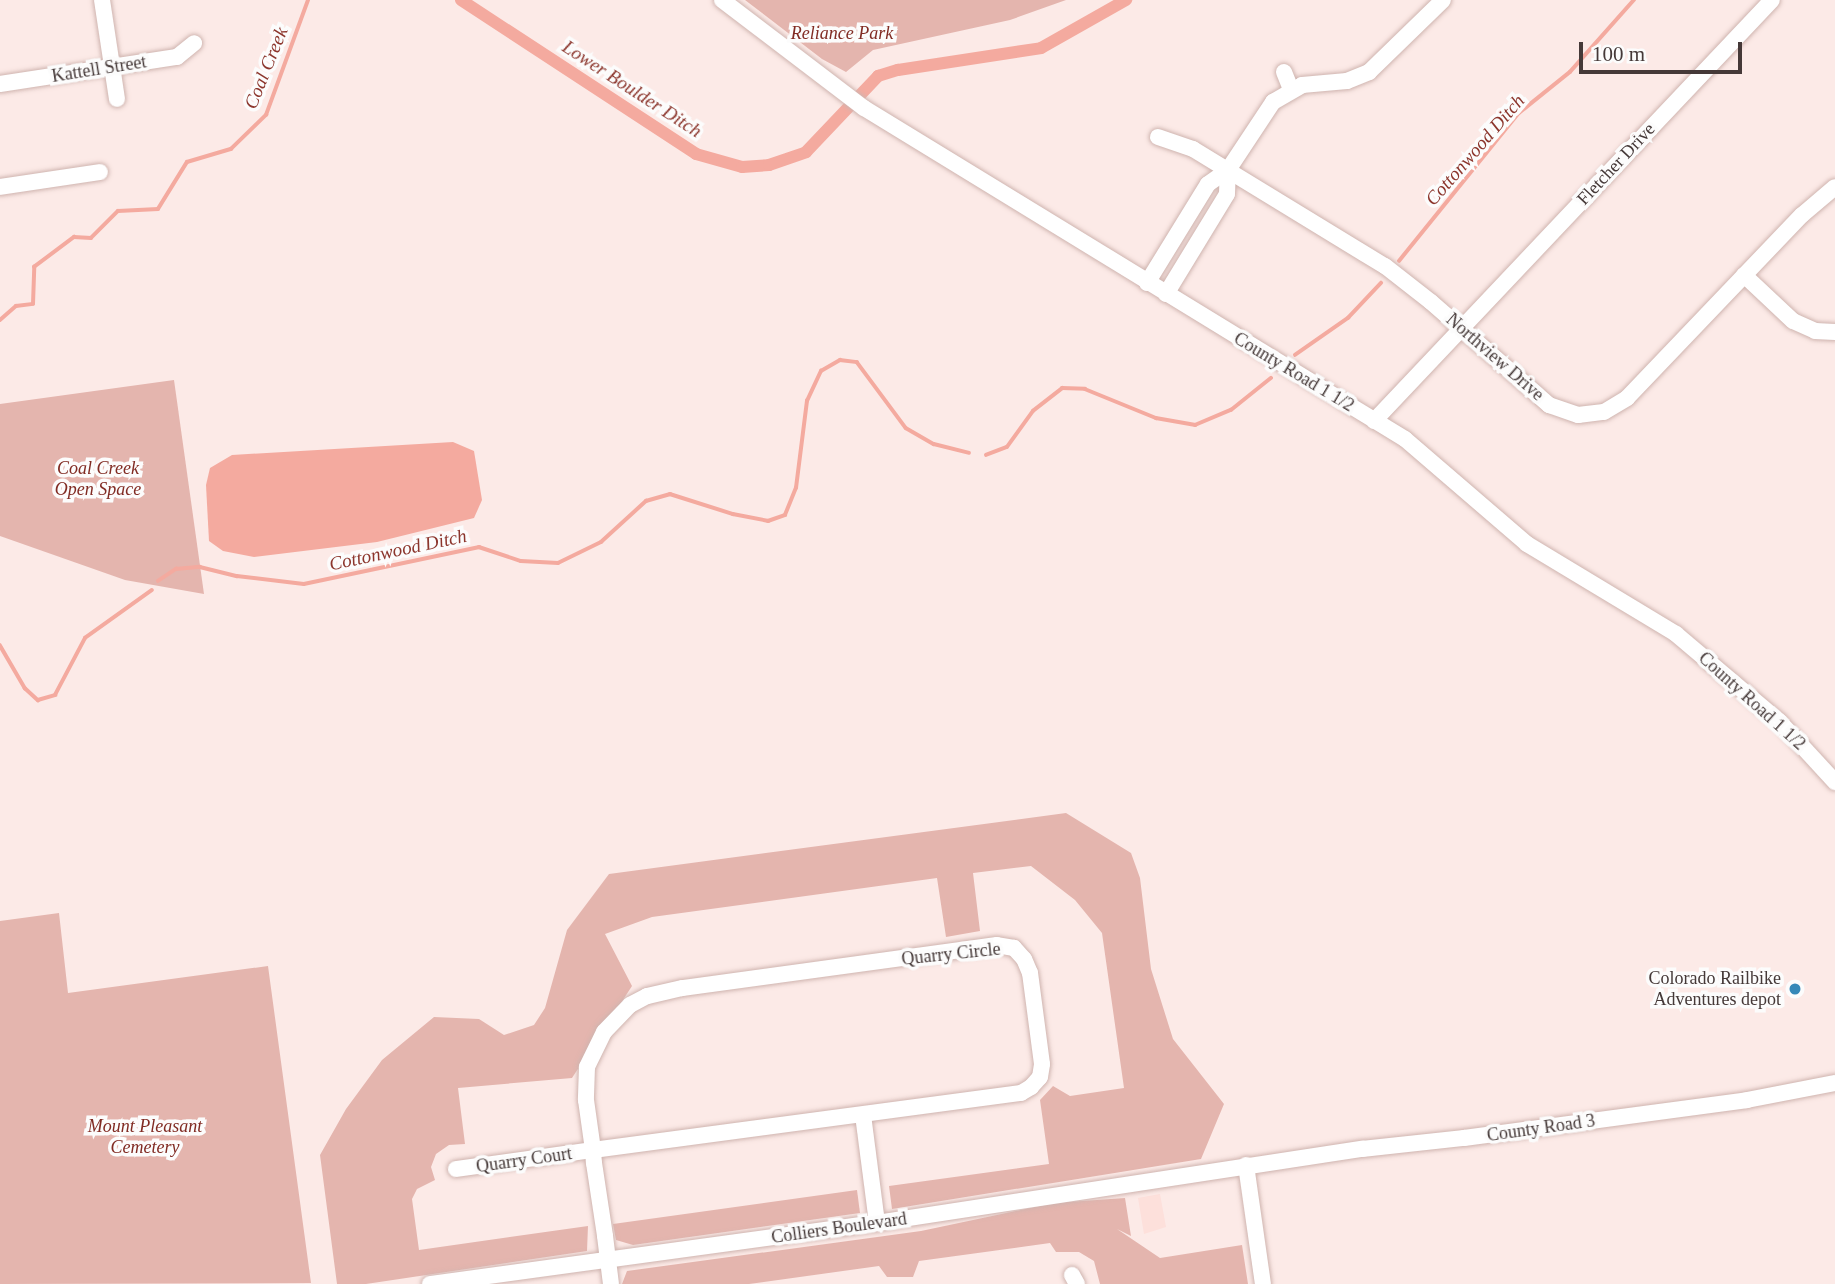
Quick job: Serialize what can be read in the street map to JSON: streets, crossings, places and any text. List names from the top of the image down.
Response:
{
  "streets": {
    "street": [
      "Kattell Street",
      "Fletcher Drive",
      "Northview Drive",
      "County Road 1 1/2",
      "Quarry Circle",
      "County Road 3",
      "Quarry Court",
      "Colliers Boulevard"
    ]
  },
  "crossings": [
    ["Fletcher Drive", "Northview Drive"],
    ["Fletcher Drive", "County Road 1 1/2"],
    ["Quarry Circle", "Quarry Court"],
    ["Quarry Circle", "Colliers Boulevard"],
    ["County Road 3", "Colliers Boulevard"]
  ],
  "water": ["Coal Creek", "Lower Boulder Ditch", "Cottonwood Ditch"],
  "parks": ["Reliance Park", "Coal Creek Open Space", "Mount Pleasant Cemetery"],
  "places": ["Colorado Railbike Adventures depot"],
  "scale_bar": "100 m"
}
